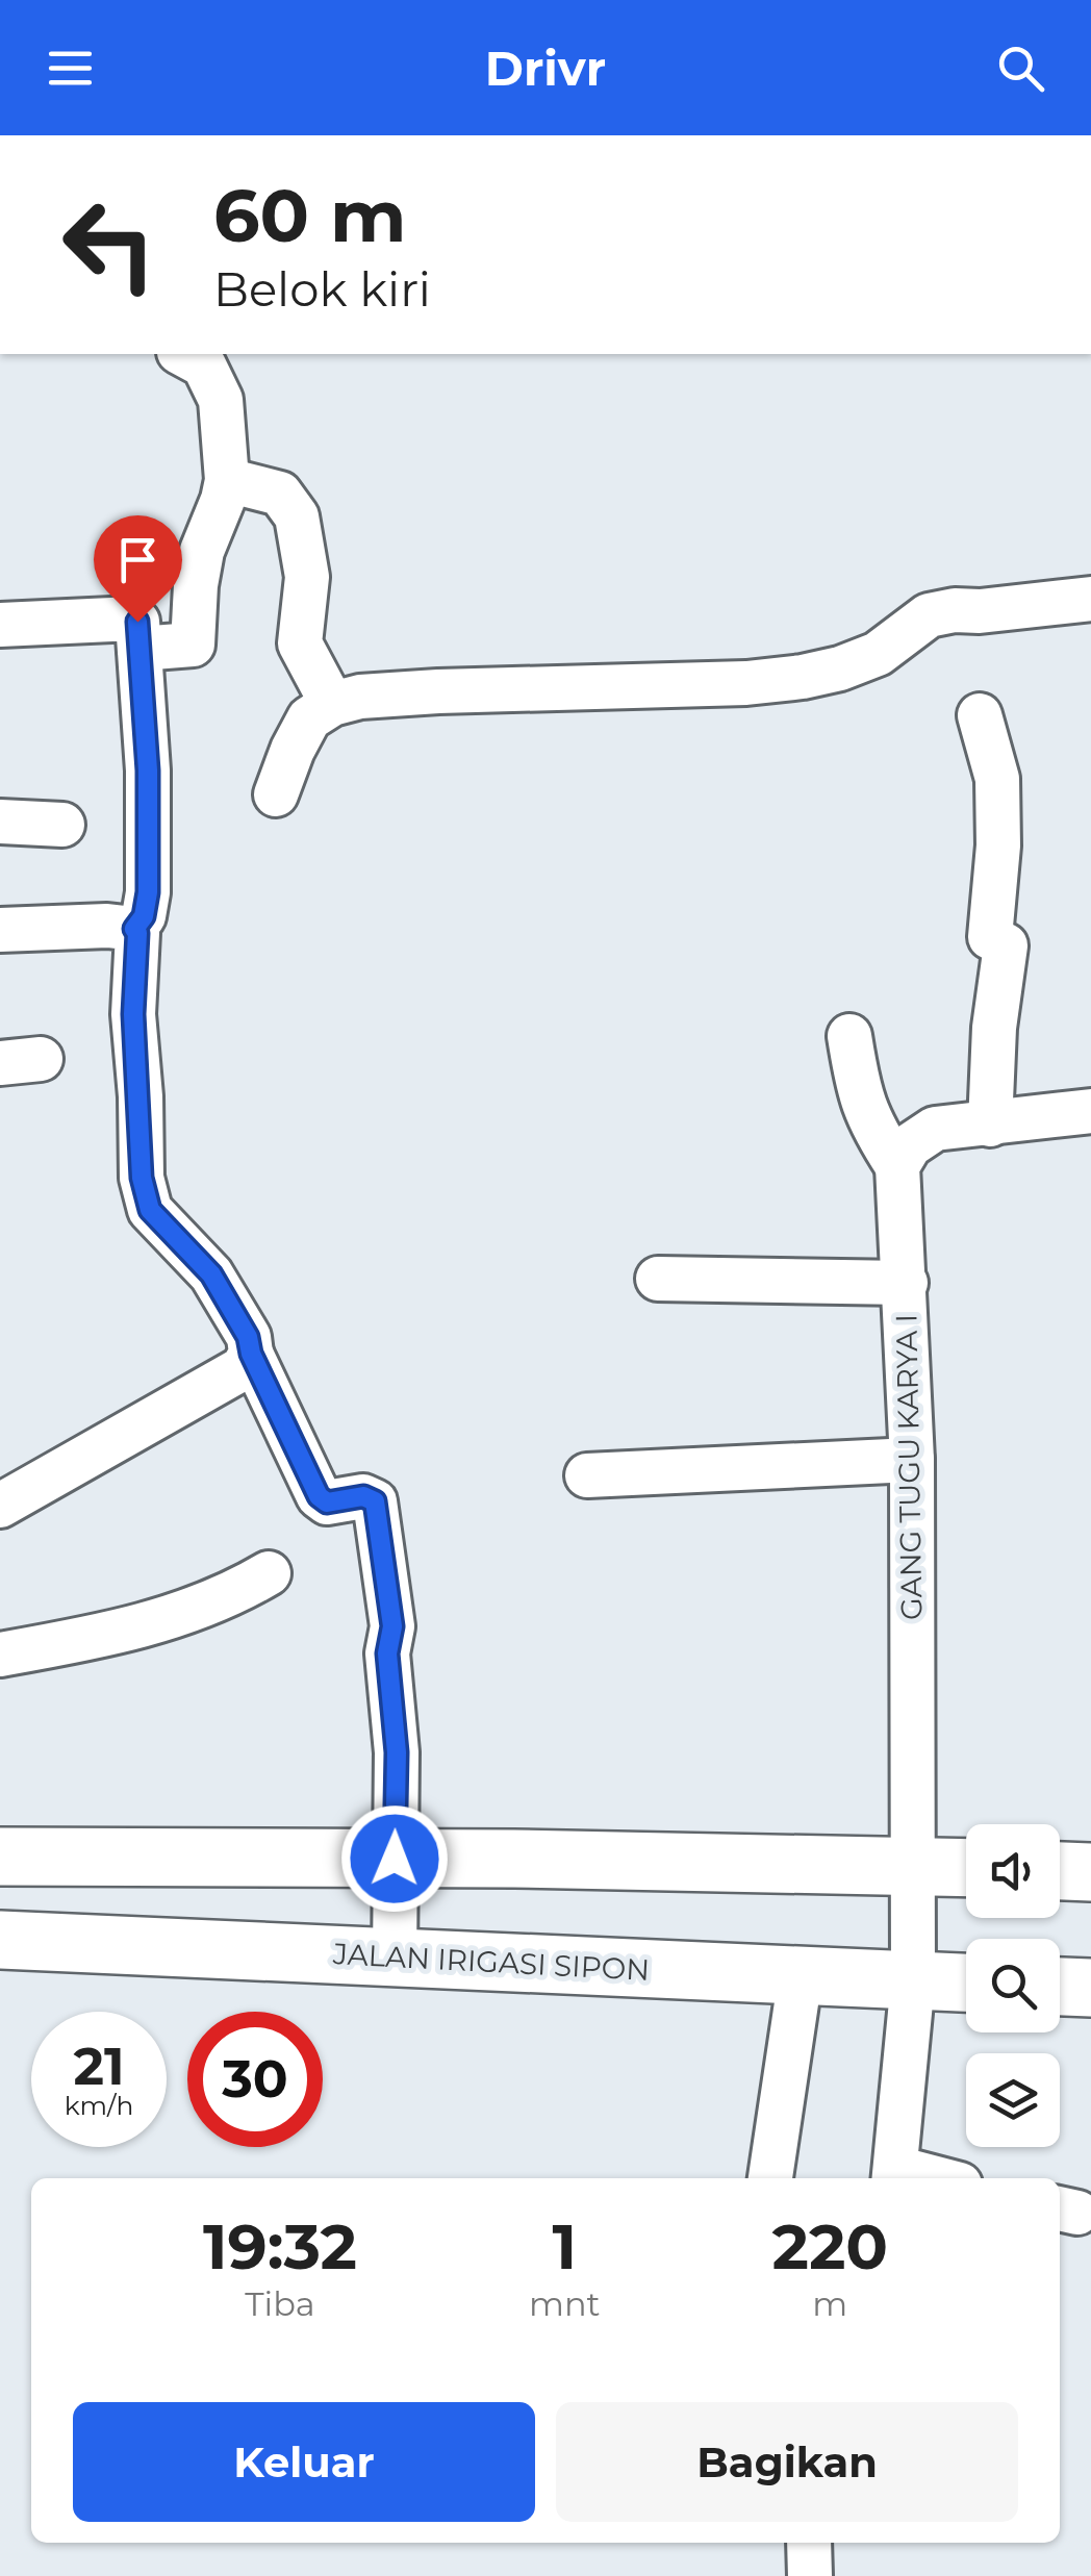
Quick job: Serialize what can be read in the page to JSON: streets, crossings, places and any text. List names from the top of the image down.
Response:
{
  "streets": {
    "street": ["GANG TUGU KARYA I", "JALAN IRIGASI SIPON"]
  },
  "crossings": [
    ["GANG TUGU KARYA I", "JALAN IRIGASI SIPON"]
  ],
  "page": {
    "header": "Drivr",
    "turn": ["60 m", "Belok kiri"],
    "speed": "21 km/h",
    "limit": "30",
    "eta": [
      "19:32",
      "Tiba",
      "1",
      "mnt",
      "220",
      "m"
    ],
    "buttons": ["Keluar", "Bagikan"]
  }
}
